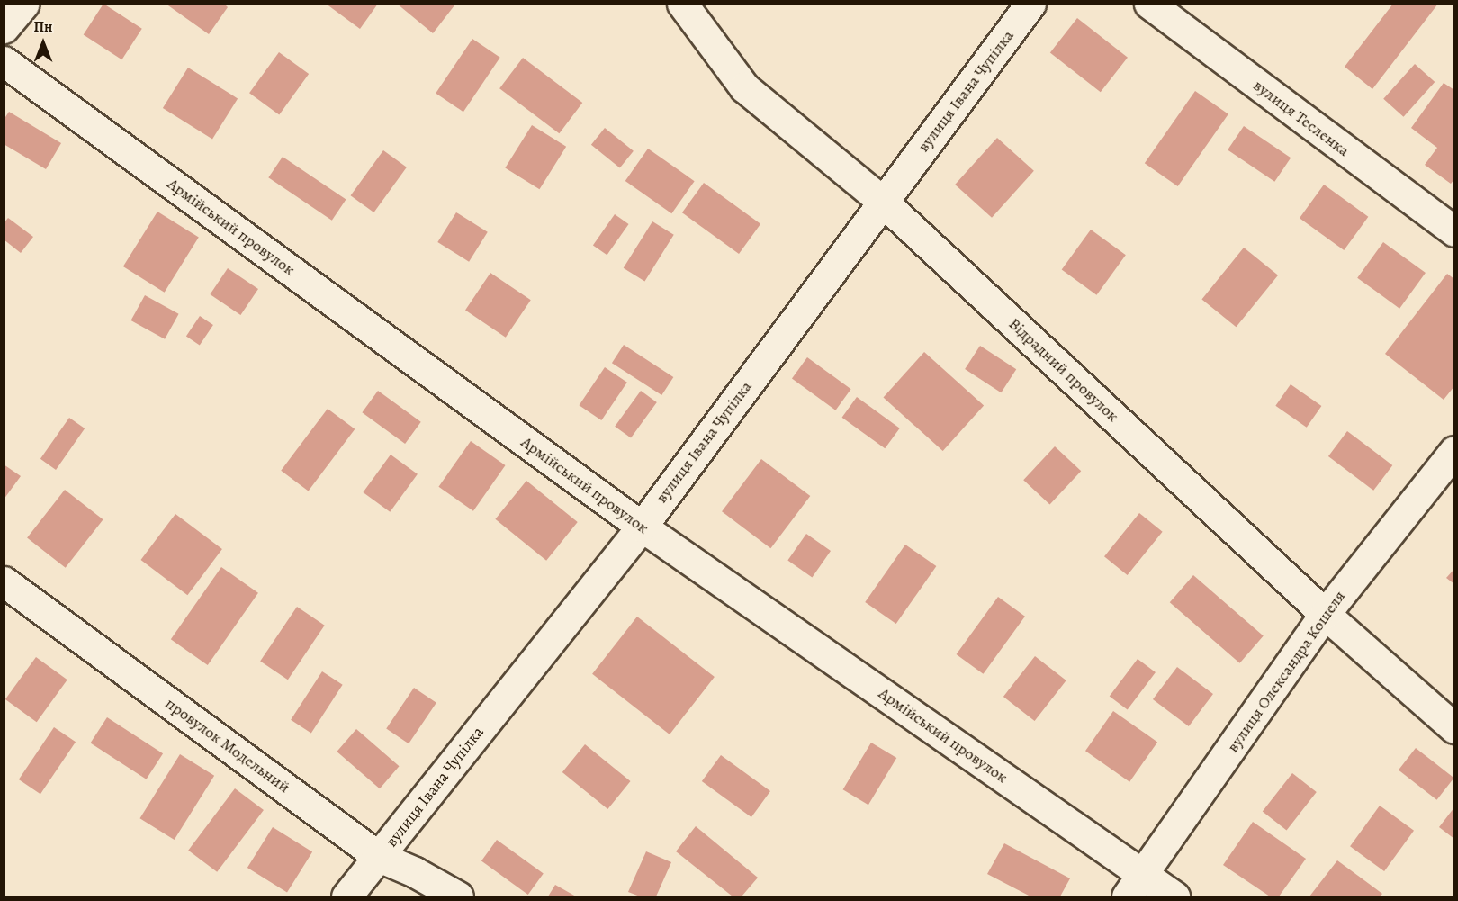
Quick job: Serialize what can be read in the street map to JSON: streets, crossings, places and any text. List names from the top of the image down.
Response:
{
  "streets": {
    "street": [
      "вулиця Івана Чупілка",
      "вулиця Тесленка",
      "Армійський провулок",
      "Відрадний провулок",
      "вулиця Олександра Кошеля",
      "провулок Модельний"
    ]
  },
  "crossings": [
    ["вулиця Івана Чупілка", "Армійський провулок"],
    ["вулиця Івана Чупілка", "Відрадний провулок"],
    ["вулиця Івана Чупілка", "провулок Модельний"],
    ["Армійський провулок", "вулиця Олександра Кошеля"],
    ["Відрадний провулок", "вулиця Олександра Кошеля"]
  ],
  "north": "top"
}
